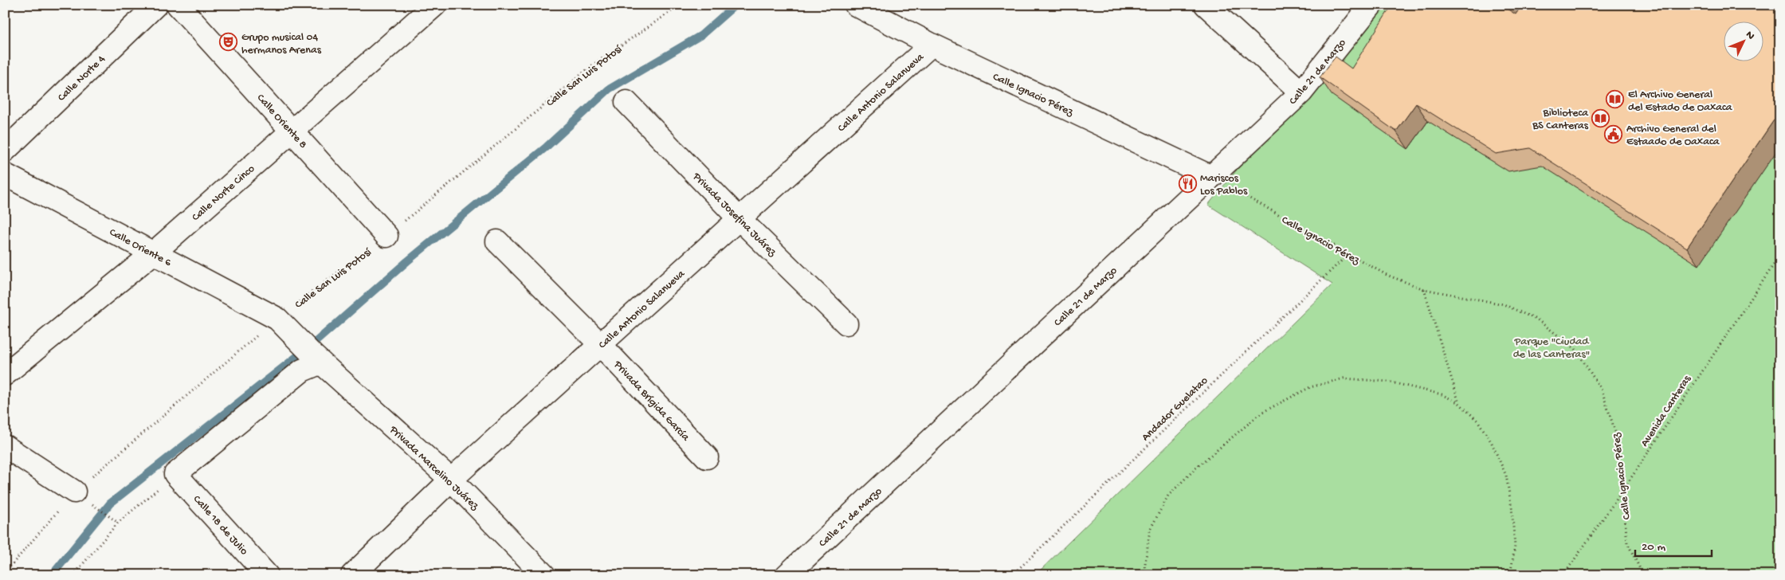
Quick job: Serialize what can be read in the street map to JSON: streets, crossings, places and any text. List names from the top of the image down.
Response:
{
  "streets": {
    "street": [
      "Calle 21 de Marzo",
      "Calle Norte 4",
      "Calle Antonio Salanueva",
      "Calle Ignacio Pérez",
      "Calle Oriente 8",
      "Calle Norte Cinco",
      "Privada Josefina Juárez",
      "Calle Oriente 6",
      "Privada Brígida García",
      "Privada Marcelino Juárez",
      "Calle 18 de Julio"
    ],
    "path": ["Calle San Luis Potosí", "Andador Guelatao", "Avenida Canteras"]
  },
  "crossings": [
    ["Calle 21 de Marzo", "Calle Ignacio Pérez"],
    ["Calle San Luis Potosí", "Calle Oriente 8"],
    ["Calle San Luis Potosí", "Calle Oriente 6"],
    ["Calle Antonio Salanueva", "Calle Ignacio Pérez"],
    ["Calle Antonio Salanueva", "Privada Josefina Juárez"],
    ["Calle Antonio Salanueva", "Privada Brígida García"],
    ["Calle Antonio Salanueva", "Privada Marcelino Juárez"],
    ["Calle Ignacio Pérez", "Andador Guelatao"],
    ["Calle Ignacio Pérez", "Avenida Canteras"],
    ["Calle Oriente 8", "Calle Norte Cinco"],
    ["Calle Norte Cinco", "Calle Oriente 6"],
    ["Calle Oriente 6", "Privada Marcelino Juárez"]
  ],
  "parks": ["Parque \"Ciudad de las Canteras\""],
  "places": {
    "theatre": ["Grupo musical 04 hermanos Arenas"],
    "library": ["El Archivo General del Estado de Oaxaca", "Biblioteca BS Canteras"],
    "public building": ["Archivo General del Estaado de Oaxaca"],
    "restaurant": ["Mariscos Los Pablos"]
  },
  "scale_bar": "20 m",
  "north": "top right"
}
